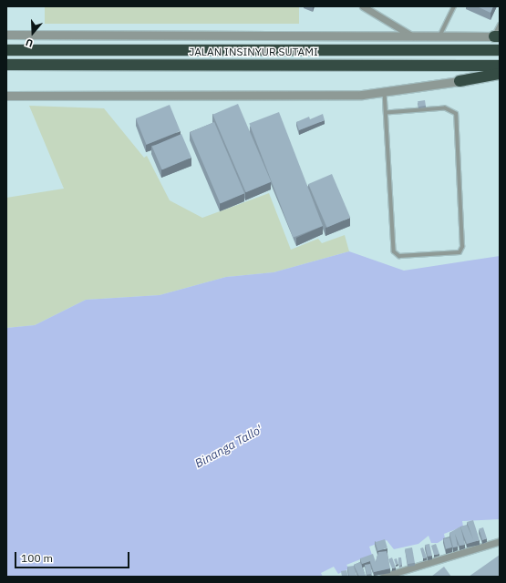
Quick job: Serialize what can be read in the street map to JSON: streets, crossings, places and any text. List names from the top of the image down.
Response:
{
  "streets": {
    "highway": ["JALAN INSINYUR SUTAMI"]
  },
  "water": ["Binanga Tallo'"],
  "scale_bar": "100 m",
  "north": "bottom"
}
